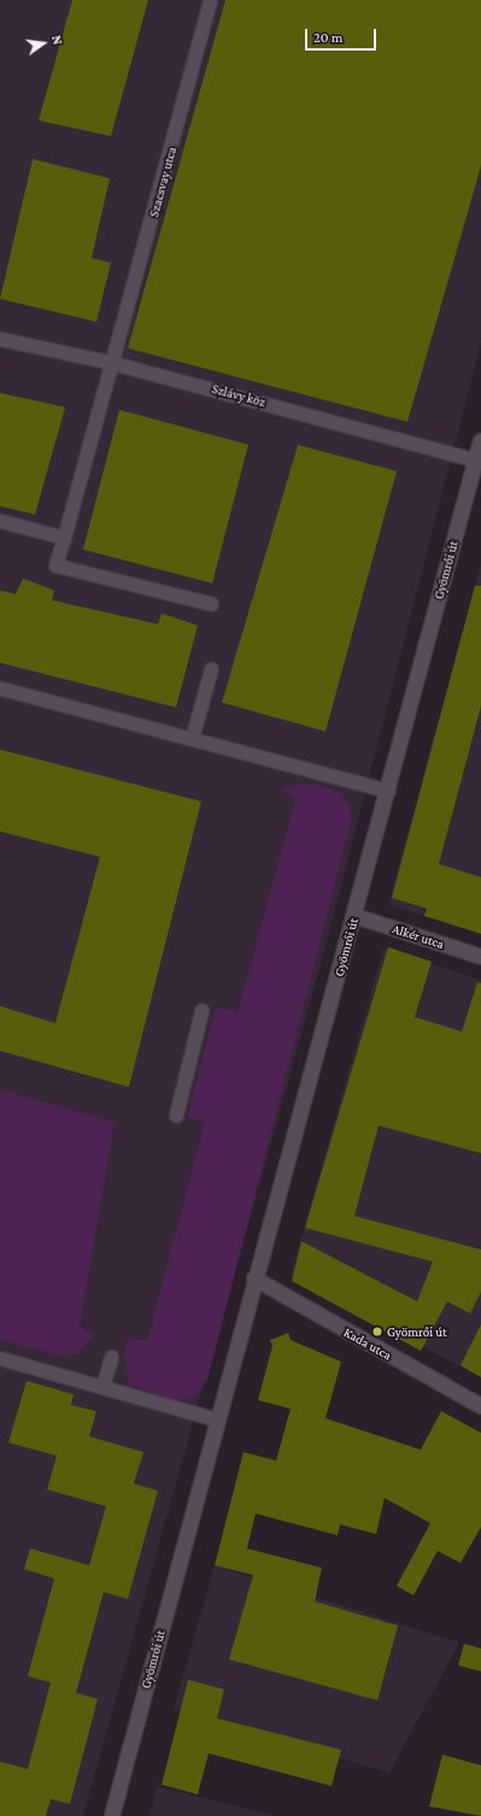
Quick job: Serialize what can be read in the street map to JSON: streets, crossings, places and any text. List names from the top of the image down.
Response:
{
  "streets": {
    "street": ["Gyömrői út", "Alkér utca", "Kada utca"],
    "lane": ["Szacsvay utca", "Szlávy köz"]
  },
  "crossings": [
    ["Szacsvay utca", "Szlávy köz"],
    ["Szlávy köz", "Gyömrői út"],
    ["Gyömrői út", "Alkér utca"],
    ["Gyömrői út", "Kada utca"]
  ],
  "places": ["Gyömrői út"],
  "scale_bar": "20 m",
  "north": "right"
}
